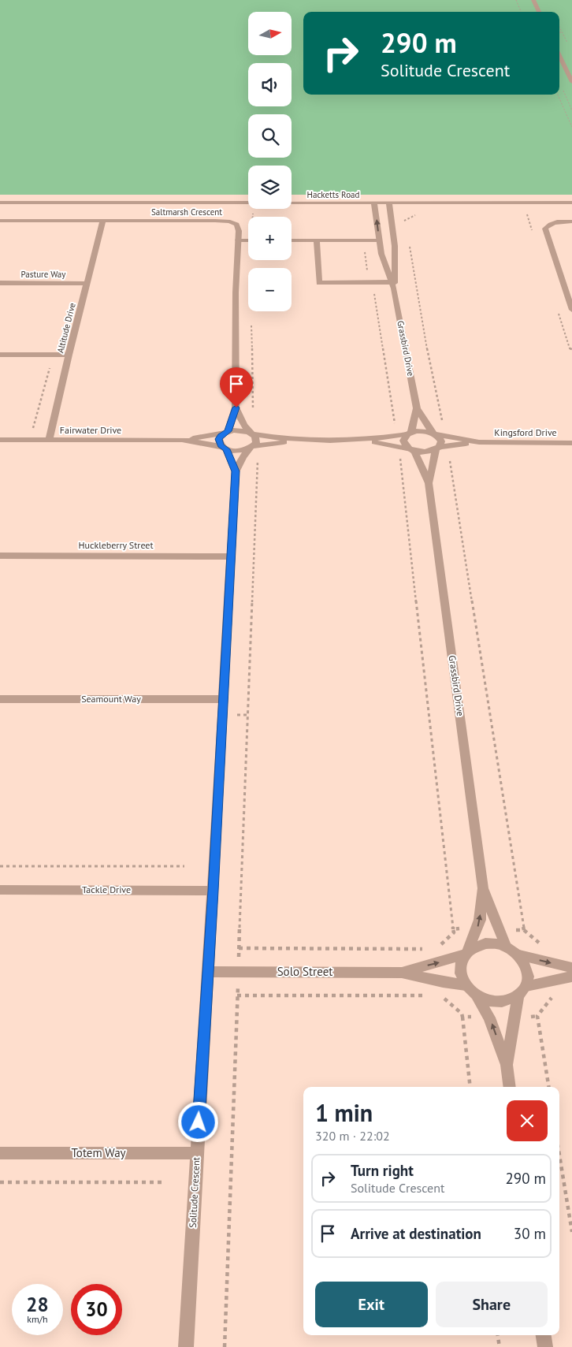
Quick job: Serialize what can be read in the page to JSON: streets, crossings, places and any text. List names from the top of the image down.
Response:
{
  "streets": {
    "street": [
      "Hacketts Road",
      "Saltmarsh Crescent",
      "Pasture Way",
      "Altitude Drive",
      "Grassbird Drive",
      "Fairwater Drive",
      "Kingsford Drive",
      "Huckleberry Street",
      "Seamount Way",
      "Tackle Drive",
      "Solo Street",
      "Totem Way",
      "Solitude Crescent"
    ]
  },
  "crossings": [
    ["Hacketts Road", "Grassbird Drive"],
    ["Saltmarsh Crescent", "Altitude Drive"],
    ["Pasture Way", "Altitude Drive"],
    ["Altitude Drive", "Fairwater Drive"],
    ["Grassbird Drive", "Kingsford Drive"],
    ["Grassbird Drive", "Solo Street"],
    ["Fairwater Drive", "Solitude Crescent"],
    ["Huckleberry Street", "Solitude Crescent"],
    ["Seamount Way", "Solitude Crescent"],
    ["Tackle Drive", "Solitude Crescent"],
    ["Solo Street", "Solitude Crescent"],
    ["Totem Way", "Solitude Crescent"]
  ],
  "north": "right",
  "page": {
    "map_buttons": ["+", "−"],
    "turn": ["290 m", "Solitude Crescent"],
    "heading": ["1 min", "320 m · 22:02"],
    "list": [
      {
        "name": "Turn right",
        "note": "Solitude Crescent",
        "value": "290 m"
      },
      {
        "name": "Arrive at destination",
        "value": "30 m"
      }
    ],
    "buttons": ["Exit", "Share"],
    "speed": "28 km/h",
    "limit": "30"
  }
}
